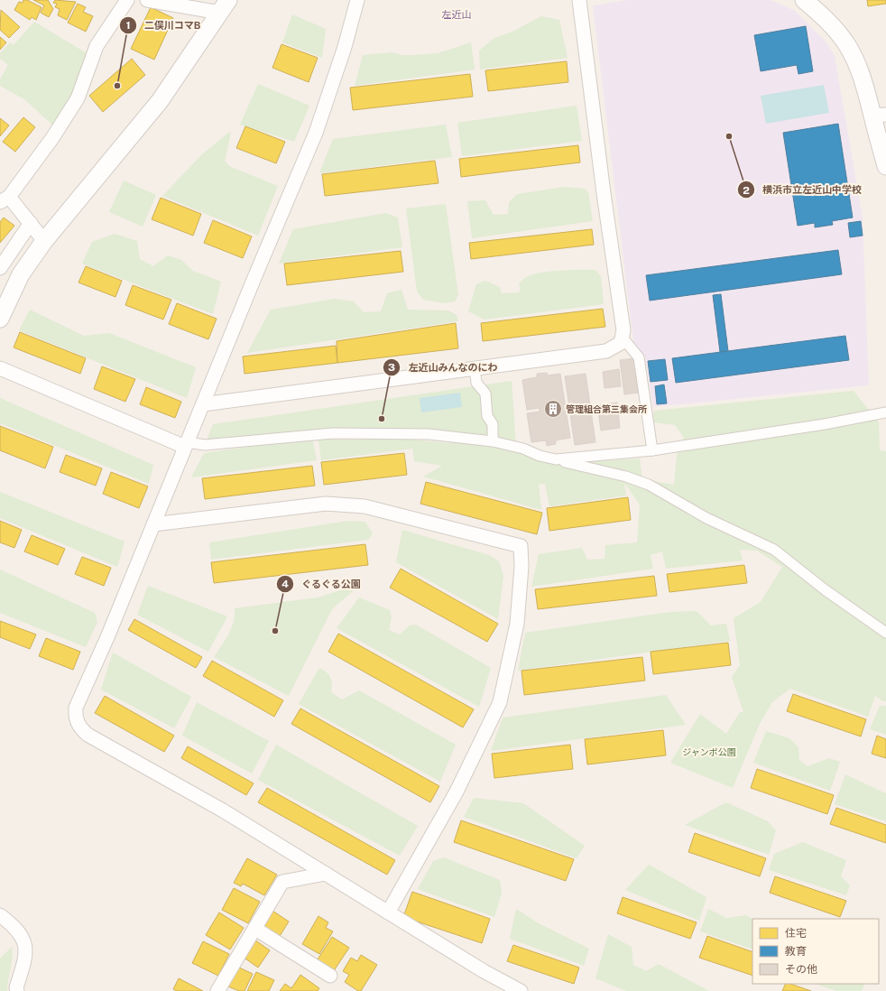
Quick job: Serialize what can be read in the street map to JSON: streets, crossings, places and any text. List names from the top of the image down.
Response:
{
  "districts": ["左近山"],
  "parks": ["ジャンボ公園"],
  "places": {
    "other": [
      "二俣川コマB",
      "横浜市立左近山中学校",
      "左近山みんなのにわ",
      "ぐるぐる公園"
    ],
    "building": ["管理組合第三集会所"]
  },
  "legend": ["住宅", "教育", "その他"]
}
